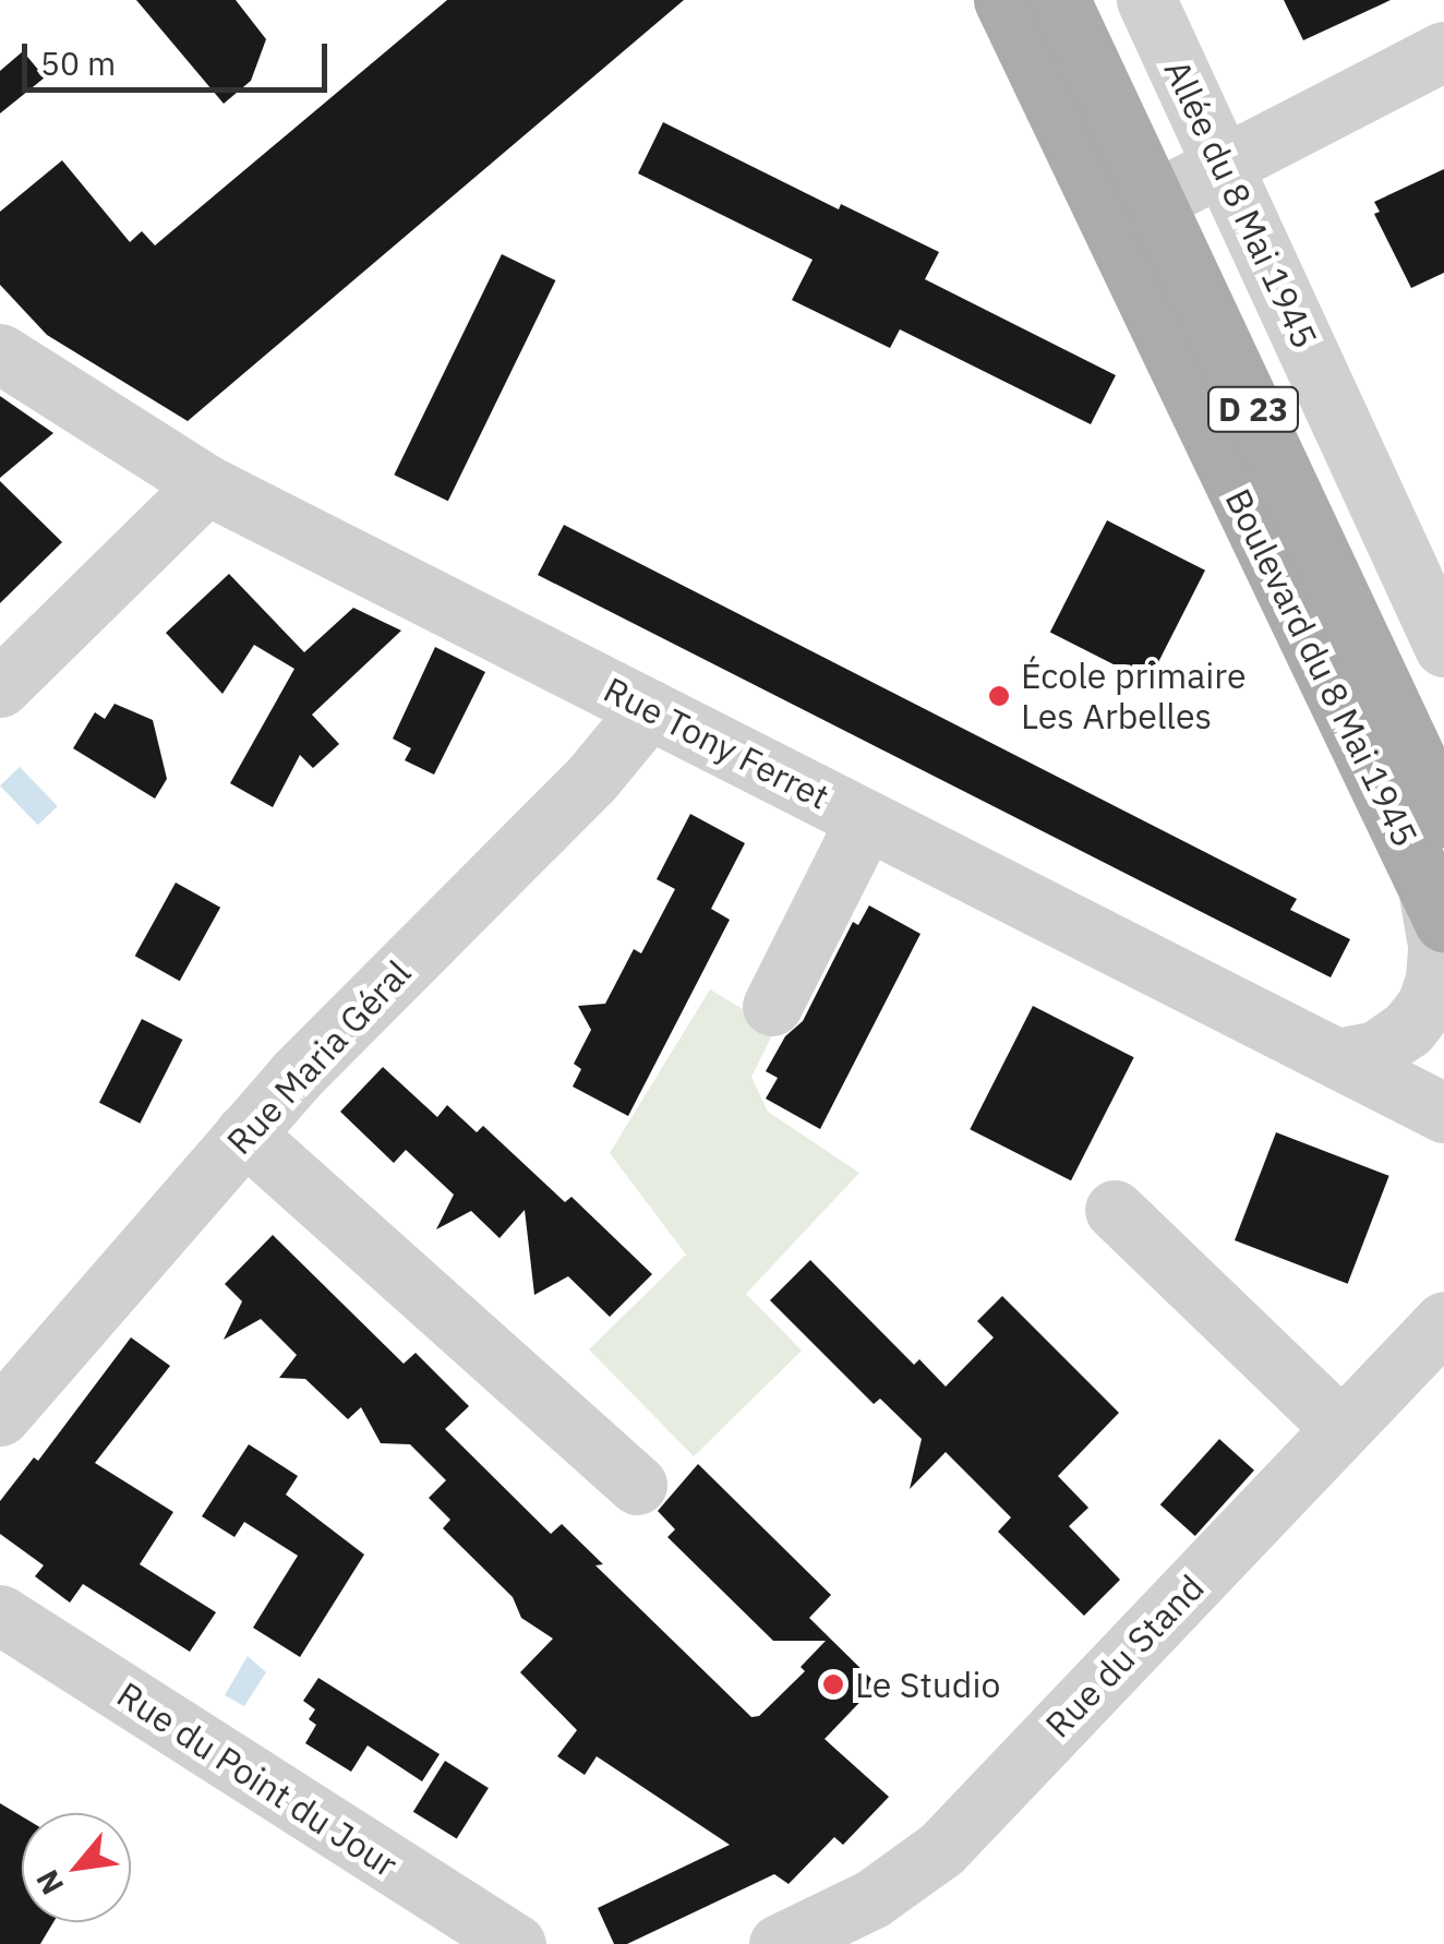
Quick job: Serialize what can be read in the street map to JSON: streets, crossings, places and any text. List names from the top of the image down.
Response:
{
  "streets": {
    "main road": ["D 23", "Boulevard du 8 Mai 1945"],
    "street": [
      "Allée du 8 Mai 1945",
      "Rue Tony Ferret",
      "Rue Maria Géral",
      "Rue du Stand",
      "Rue du Point du Jour"
    ]
  },
  "crossings": [
    ["Rue Tony Ferret", "Rue Maria Géral"]
  ],
  "places": ["École primaire Les Arbelles", "Le Studio"],
  "scale_bar": "50 m",
  "north": "bottom left"
}
